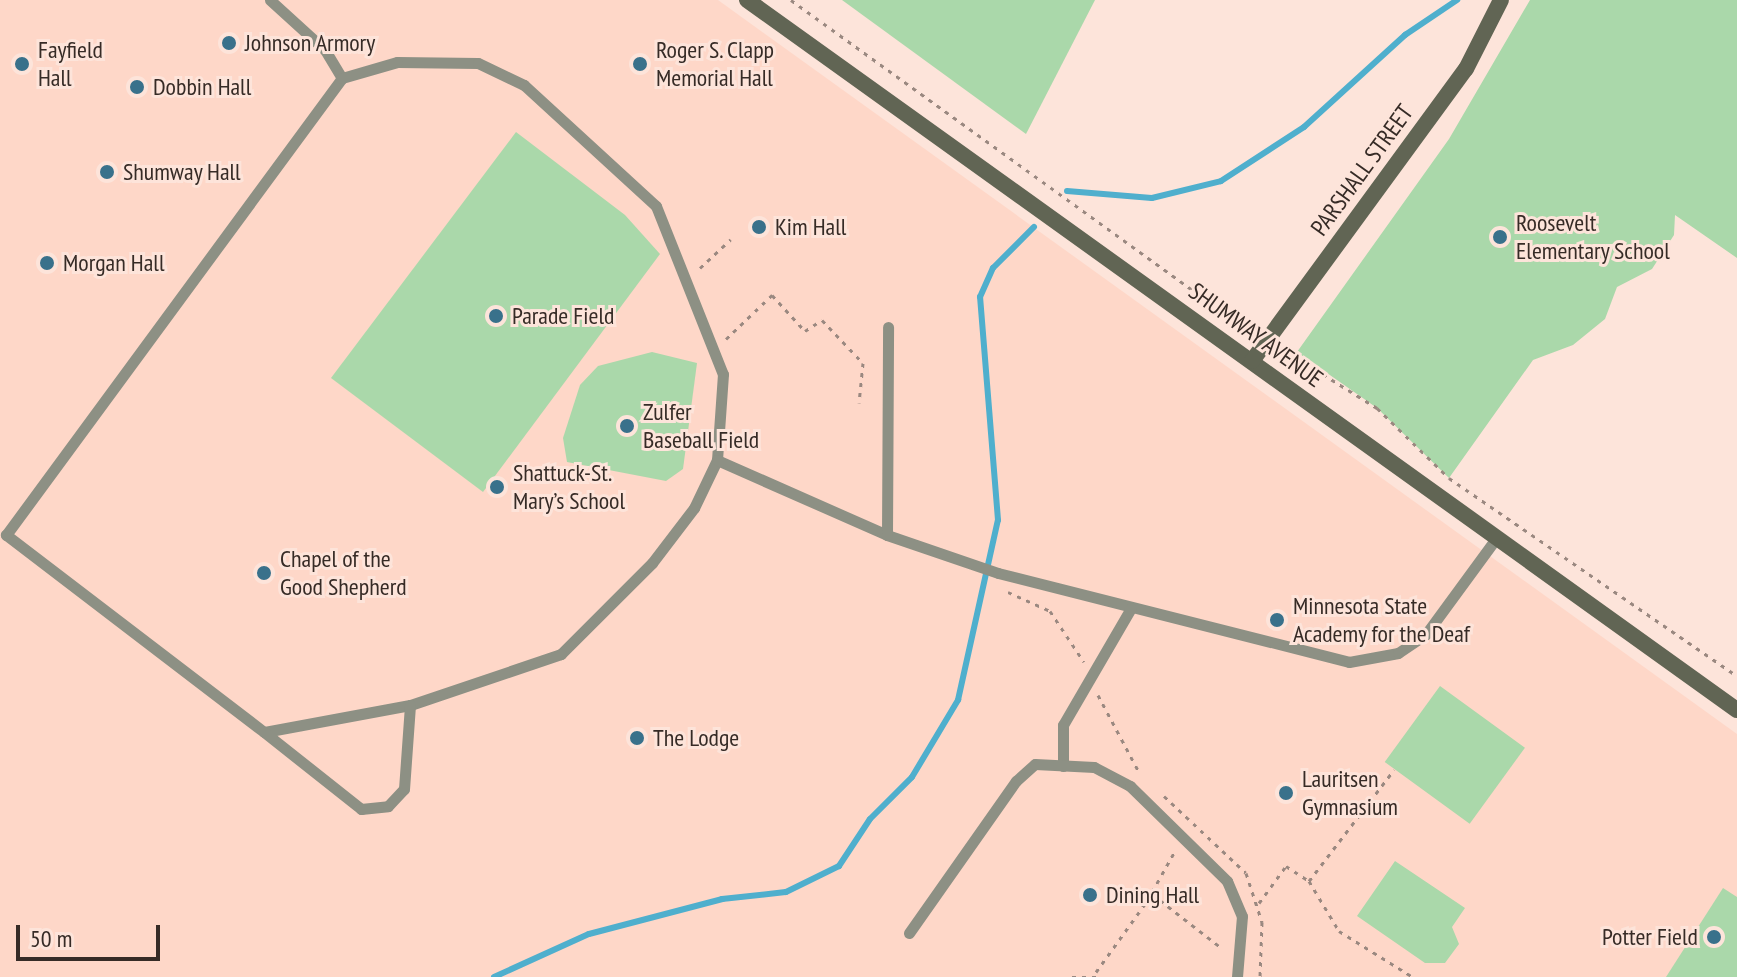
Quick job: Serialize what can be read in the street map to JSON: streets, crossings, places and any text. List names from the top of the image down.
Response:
{
  "streets": {
    "street": ["PARSHALL STREET", "SHUMWAY AVENUE"]
  },
  "crossings": [
    ["PARSHALL STREET", "SHUMWAY AVENUE"]
  ],
  "places": [
    "Johnson Armory",
    "Fayfield Hall",
    "Roger S. Clapp Memorial Hall",
    "Dobbin Hall",
    "Shumway Hall",
    "Kim Hall",
    "Roosevelt Elementary School",
    "Morgan Hall",
    "Parade Field",
    "Zulfer Baseball Field",
    "Shattuck-St. Mary’s School",
    "Chapel of the Good Shepherd",
    "Minnesota State Academy for the Deaf",
    "The Lodge",
    "Lauritsen Gymnasium",
    "Dining Hall",
    "Potter Field"
  ],
  "scale_bar": "50 m"
}
